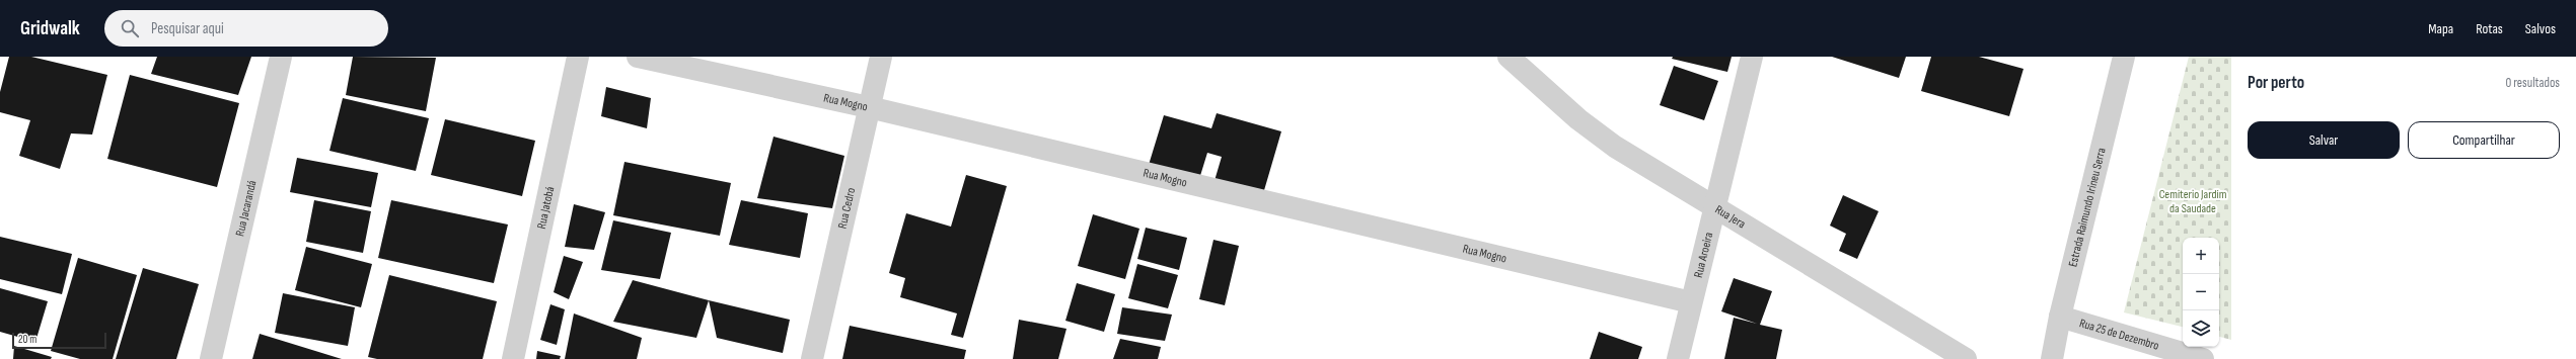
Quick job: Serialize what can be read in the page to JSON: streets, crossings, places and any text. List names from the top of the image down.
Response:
{
  "streets": {
    "street": [
      "Rua Mogno",
      "Rua Cedro",
      "Estrada Raimundo Irineu Serra",
      "Rua Jacarandá",
      "Rua Jatobá",
      "Rua Jera",
      "Rua Aroeira",
      "Rua 25 de Dezembro"
    ]
  },
  "crossings": [
    ["Rua Mogno", "Rua Cedro"],
    ["Rua Mogno", "Rua Aroeira"],
    ["Estrada Raimundo Irineu Serra", "Rua 25 de Dezembro"],
    ["Rua Jera", "Rua Aroeira"]
  ],
  "parks": ["Cemiterio Jardim da Saudade"],
  "scale_bar": "20 m",
  "page": {
    "header": "Gridwalk",
    "search": "Pesquisar aqui",
    "nav": ["Mapa", "Rotas", "Salvos"],
    "heading": ["Por perto", "0 resultados"],
    "buttons": ["Salvar", "Compartilhar"],
    "map_buttons": ["+", "−"],
    "scale": "20 m"
  }
}
